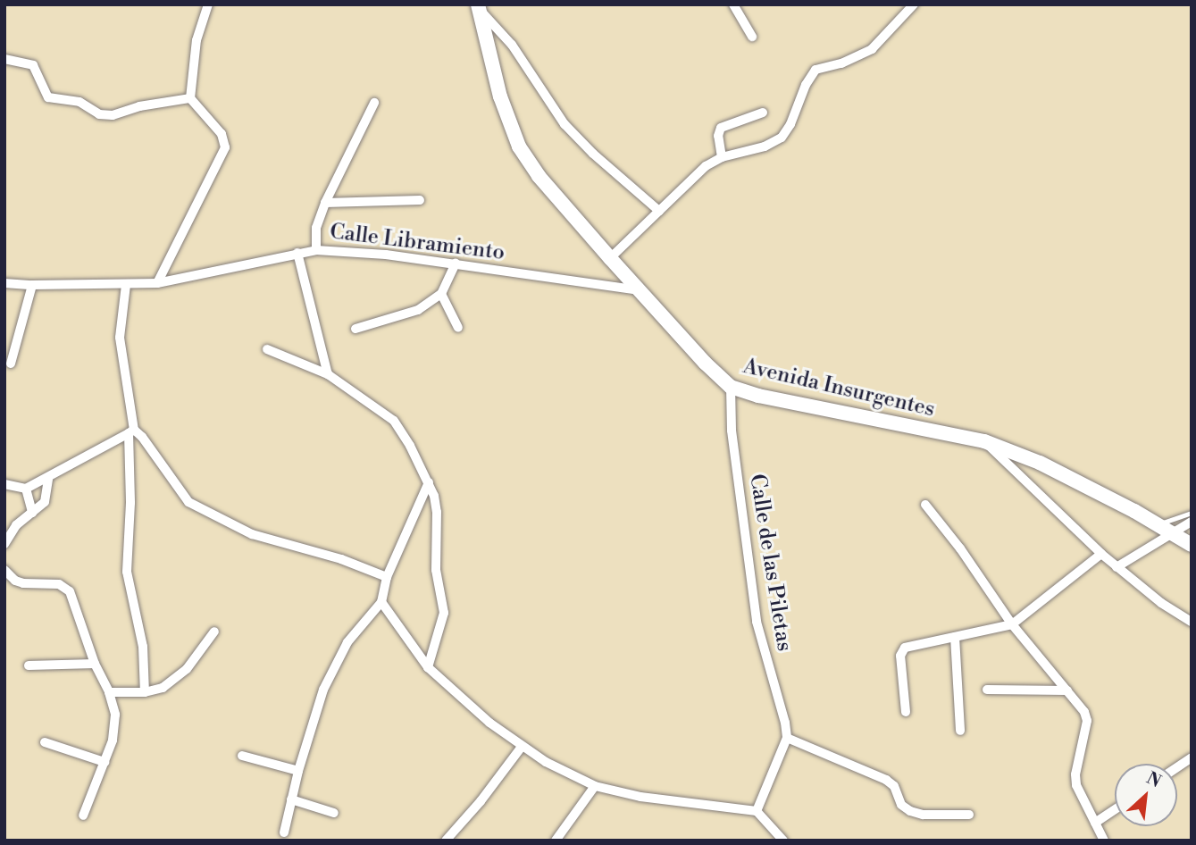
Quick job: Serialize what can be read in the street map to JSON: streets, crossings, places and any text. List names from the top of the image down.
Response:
{
  "streets": {
    "main road": ["Avenida Insurgentes"],
    "street": ["Calle Libramiento", "Calle de las Piletas"]
  },
  "crossings": [
    ["Calle Libramiento", "Avenida Insurgentes"],
    ["Avenida Insurgentes", "Calle de las Piletas"]
  ],
  "north": "top right"
}
